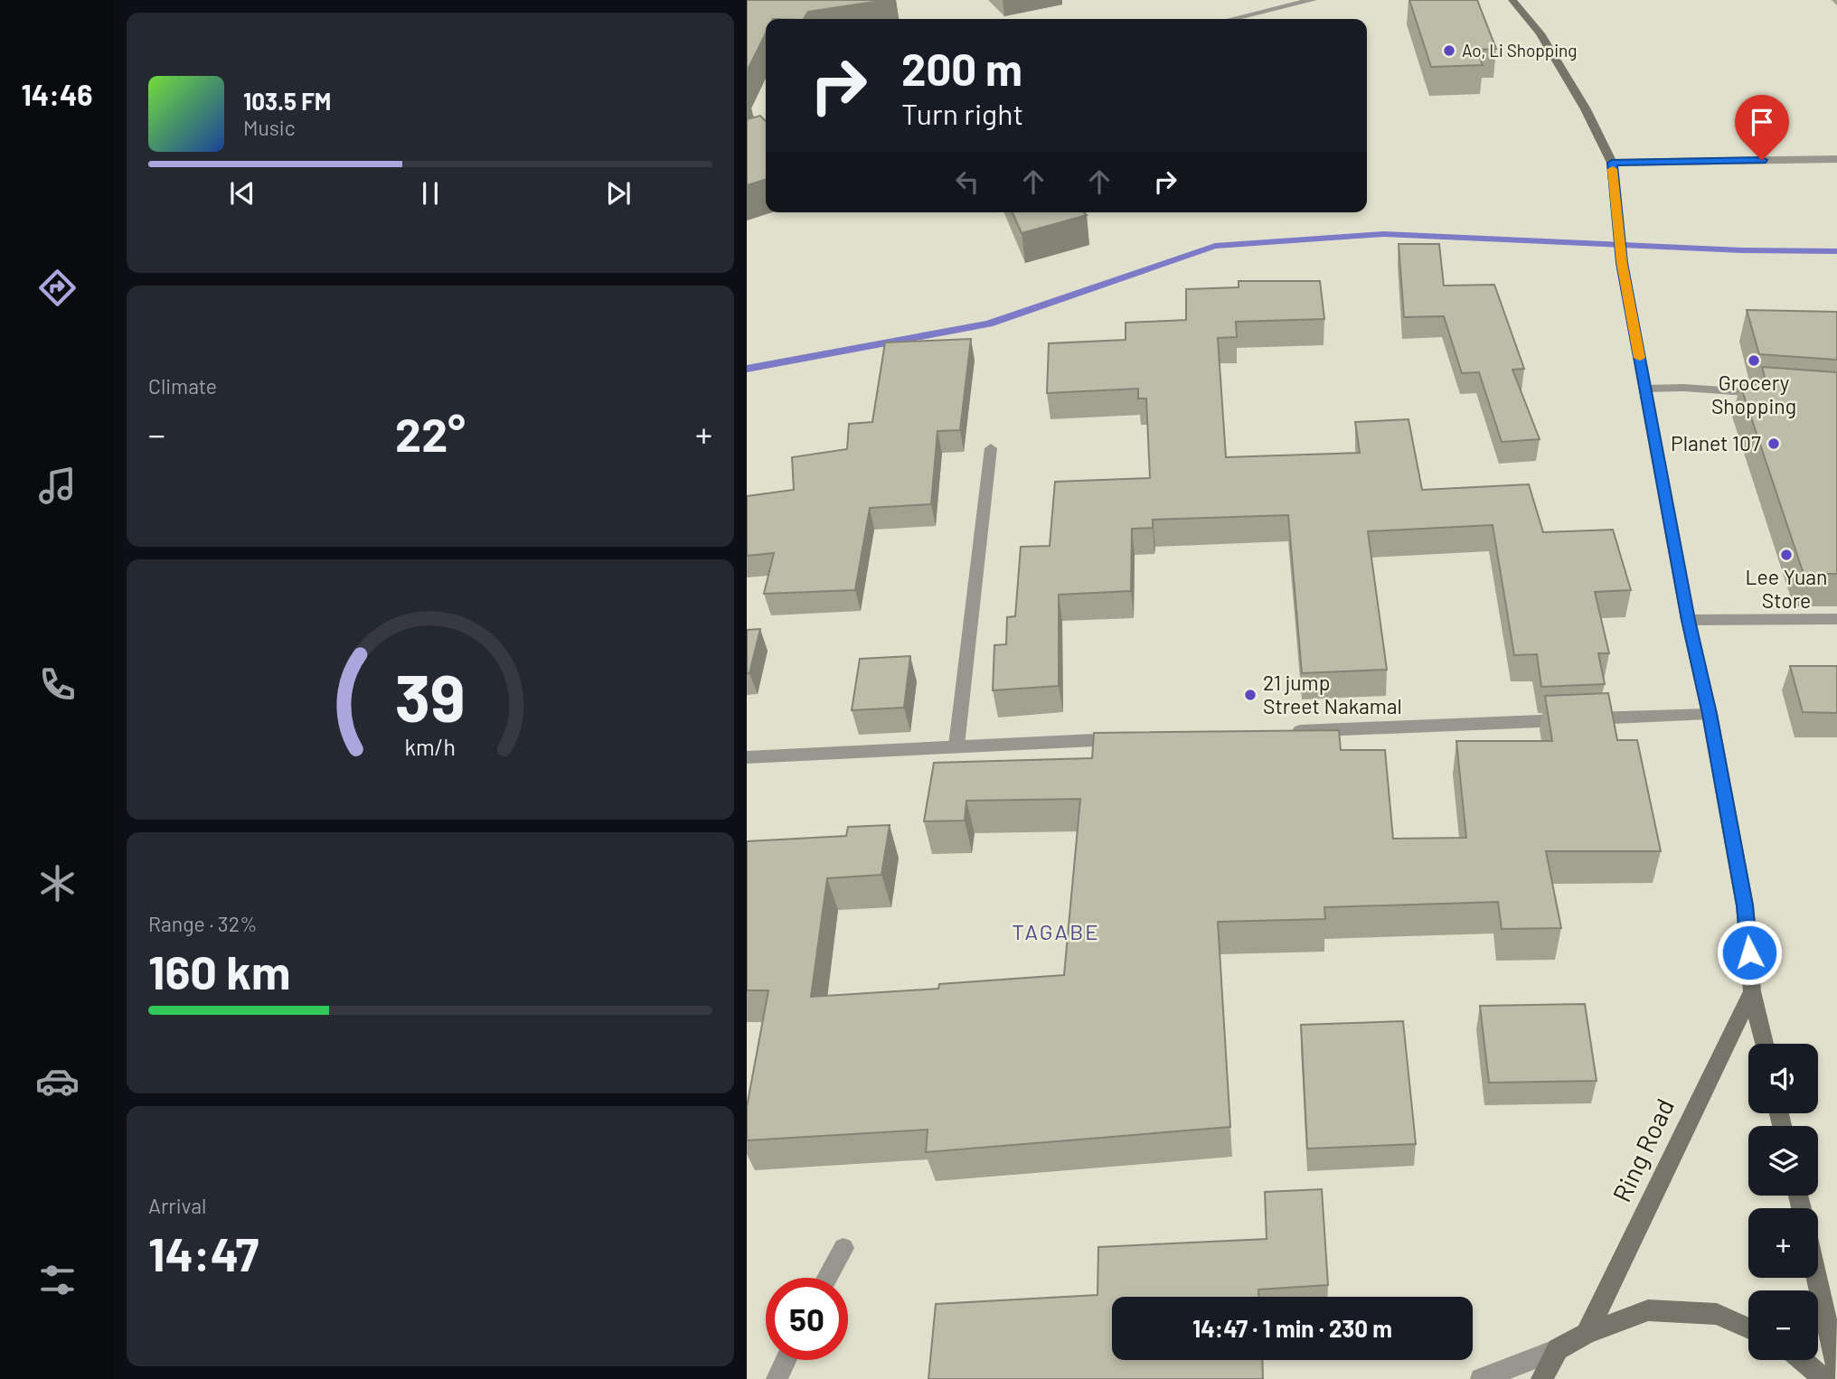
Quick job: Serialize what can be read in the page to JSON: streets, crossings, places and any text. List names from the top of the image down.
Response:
{
  "streets": {
    "main road": ["Ring Road"]
  },
  "districts": ["TAGABE"],
  "places": [
    "Ao, Li Shopping",
    "Grocery Shopping",
    "Planet 107",
    "Lee Yuan Store",
    "21 jump Street Nakamal"
  ],
  "page": {
    "tabs": "14:46",
    "turn": ["200 m", "Turn right"],
    "song": ["103.5 FM", "Music"],
    "tile": [
      "Climate",
      ["Range · 32%", "160 km"],
      ["Arrival", "14:47"]
    ],
    "heat": ["−", "22°", "+"],
    "map_buttons": ["+", "−"],
    "limit": "50",
    "trip": "14:47 · 1 min · 230 m",
    "gauge": ["39", "km/h"]
  }
}
